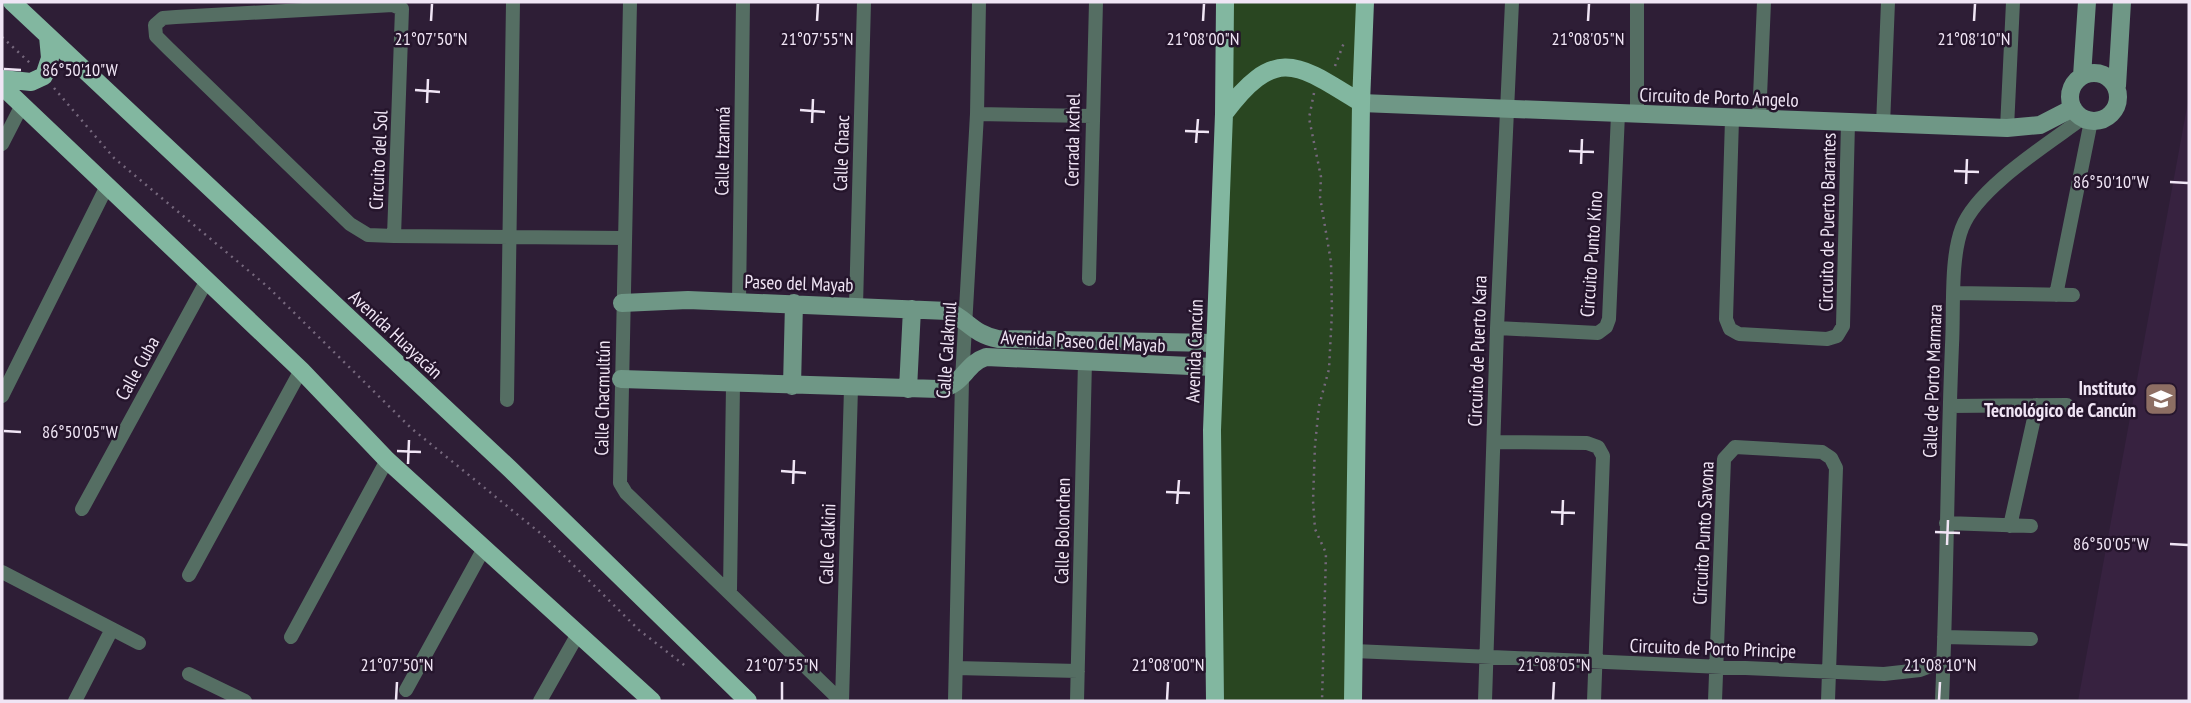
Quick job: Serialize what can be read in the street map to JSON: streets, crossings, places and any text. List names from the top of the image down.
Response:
{
  "streets": {
    "main road": ["Avenida Huayacán", "Avenida Cancún"],
    "street": [
      "Circuito de Porto Angelo",
      "Cerrada Ixchel",
      "Calle Itzamná",
      "Calle Chaac",
      "Circuito del Sol",
      "Circuito de Puerto Barantes",
      "Circuito Punto Kino",
      "Paseo del Mayab",
      "Avenida Paseo del Mayab",
      "Calle Calakmul",
      "Circuito de Puerto Kara",
      "Calle Cuba",
      "Calle de Porto Marmara",
      "Calle Chacmultún",
      "Calle Bolonchen",
      "Circuito Punto Savona",
      "Calle Calkini",
      "Circuito de Porto Principe"
    ]
  },
  "crossings": [
    ["Circuito de Porto Angelo", "Circuito de Puerto Barantes"],
    ["Circuito de Porto Angelo", "Circuito Punto Kino"],
    ["Circuito de Porto Angelo", "Circuito de Puerto Kara"],
    ["Circuito de Porto Angelo", "Calle de Porto Marmara"],
    ["Calle Itzamná", "Paseo del Mayab"],
    ["Calle Chaac", "Paseo del Mayab"],
    ["Circuito Punto Kino", "Circuito de Puerto Kara"],
    ["Paseo del Mayab", "Avenida Paseo del Mayab"],
    ["Paseo del Mayab", "Calle Calakmul"],
    ["Paseo del Mayab", "Calle Chacmultún"],
    ["Avenida Paseo del Mayab", "Calle Calakmul"],
    ["Avenida Paseo del Mayab", "Avenida Cancún"],
    ["Avenida Paseo del Mayab", "Calle Bolonchen"],
    ["Circuito de Puerto Kara", "Circuito de Porto Principe"],
    ["Calle de Porto Marmara", "Circuito de Porto Principe"],
    ["Calle Chacmultún", "Calle Calkini"],
    ["Circuito Punto Savona", "Circuito de Porto Principe"]
  ],
  "places": {
    "school or university": ["Instituto Tecnológico de Cancún"]
  },
  "coordinates": [
    "21°07'50\"N",
    "21°07'55\"N",
    "21°08'00\"N",
    "21°08'05\"N",
    "21°08'10\"N",
    "86°50'10\"W",
    "86°50'05\"W"
  ]
}
